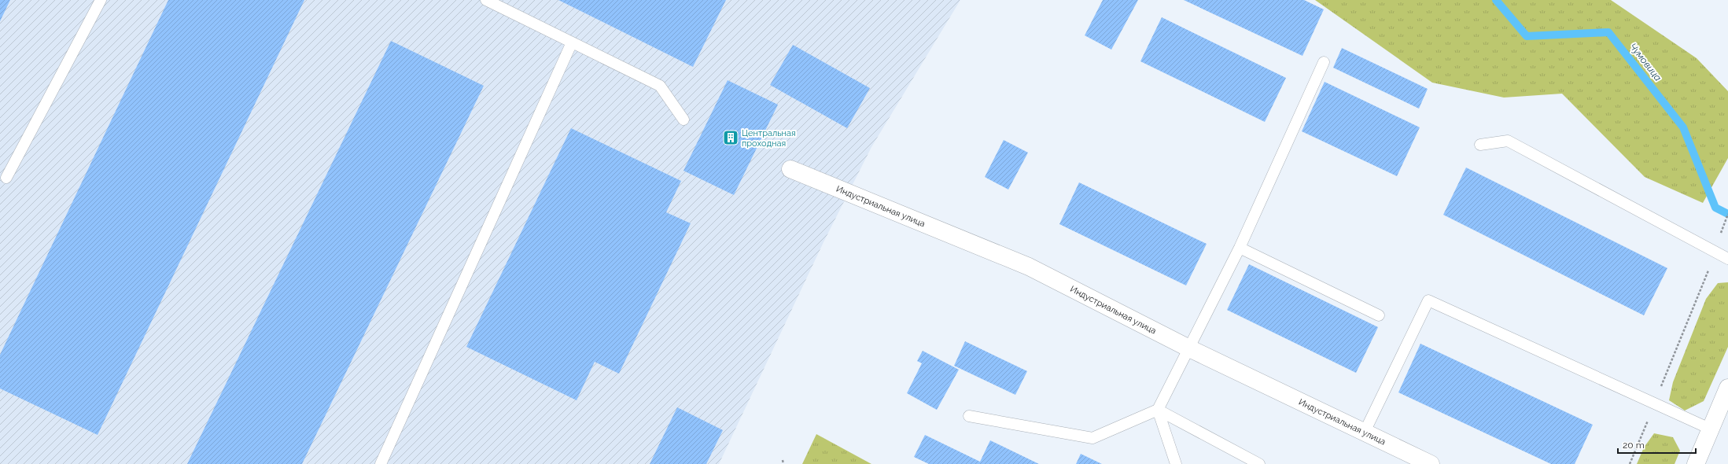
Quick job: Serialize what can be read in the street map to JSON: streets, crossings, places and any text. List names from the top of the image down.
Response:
{
  "streets": {
    "street": ["Индустриальная улица"]
  },
  "water": ["Чумовица"],
  "places": {
    "building": ["Центральная проходная"]
  },
  "scale_bar": "20 m"
}
